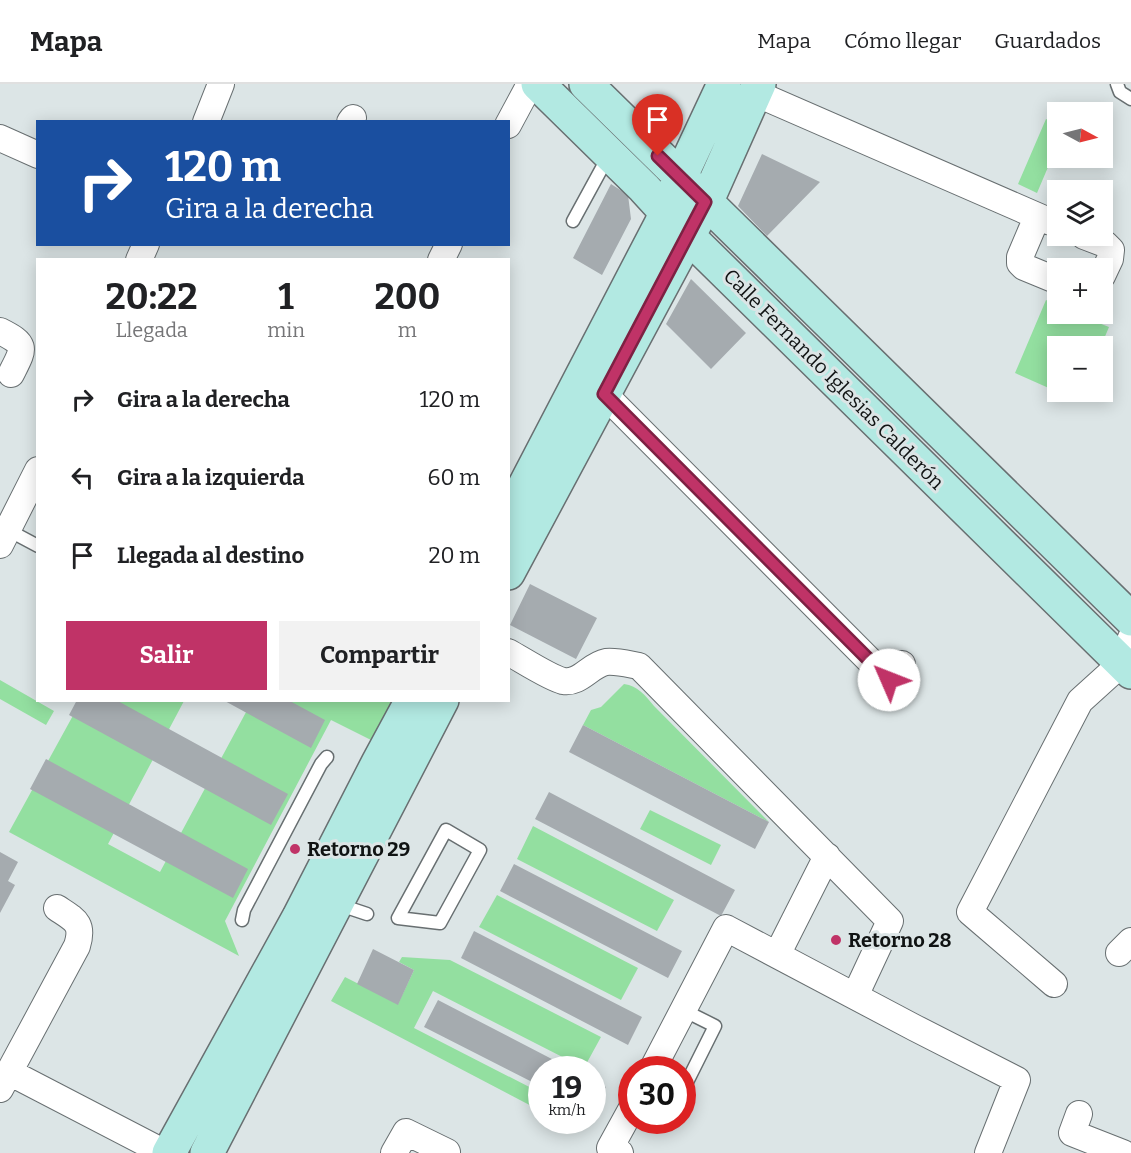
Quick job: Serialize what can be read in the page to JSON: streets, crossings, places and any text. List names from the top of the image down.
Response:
{
  "streets": {
    "street": ["Calle Fernando Iglesias Calderón"]
  },
  "places": ["Retorno 29", "Retorno 28"],
  "north": "right",
  "page": {
    "header": "Mapa",
    "nav": ["Mapa", "Cómo llegar", "Guardados"],
    "map_buttons": ["+", "−"],
    "turn": ["120 m", "Gira a la derecha"],
    "eta": [
      "20:22",
      "Llegada",
      "1",
      "min",
      "200",
      "m"
    ],
    "list": [
      {
        "name": "Gira a la derecha",
        "value": "120 m"
      },
      {
        "name": "Gira a la izquierda",
        "value": "60 m"
      },
      {
        "name": "Llegada al destino",
        "value": "20 m"
      }
    ],
    "buttons": ["Salir", "Compartir"],
    "speed": "19 km/h",
    "limit": "30"
  }
}
